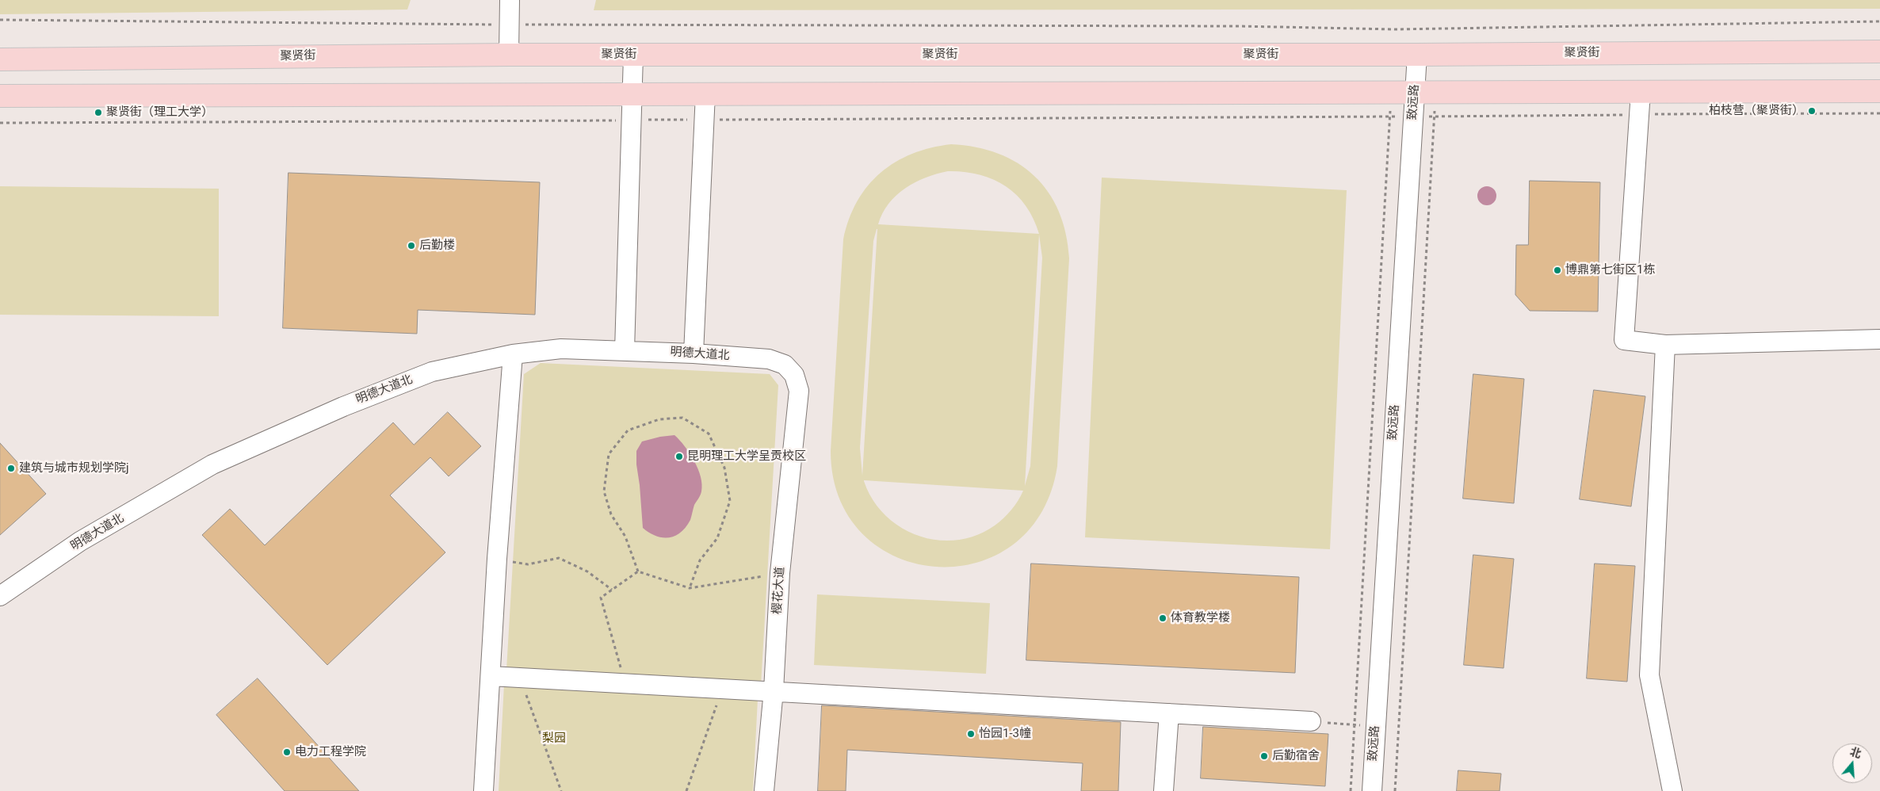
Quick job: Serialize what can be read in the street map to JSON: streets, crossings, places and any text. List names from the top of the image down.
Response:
{
  "streets": {
    "main road": ["聚贤街"],
    "street": ["致远路", "明德大道北", "樱花大道"]
  },
  "crossings": [
    ["聚贤街", "致远路"],
    ["明德大道北", "樱花大道"]
  ],
  "parks": ["梨园"],
  "places": [
    "柏枝营（聚贤街）",
    "聚贤街（理工大学）",
    "后勤楼",
    "博鼎第七街区1栋",
    "昆明理工大学呈贡校区",
    "建筑与城市规划学院j",
    "体育教学楼",
    "怡园1-3幢",
    "电力工程学院",
    "后勤宿舍"
  ],
  "north": "top"
}
